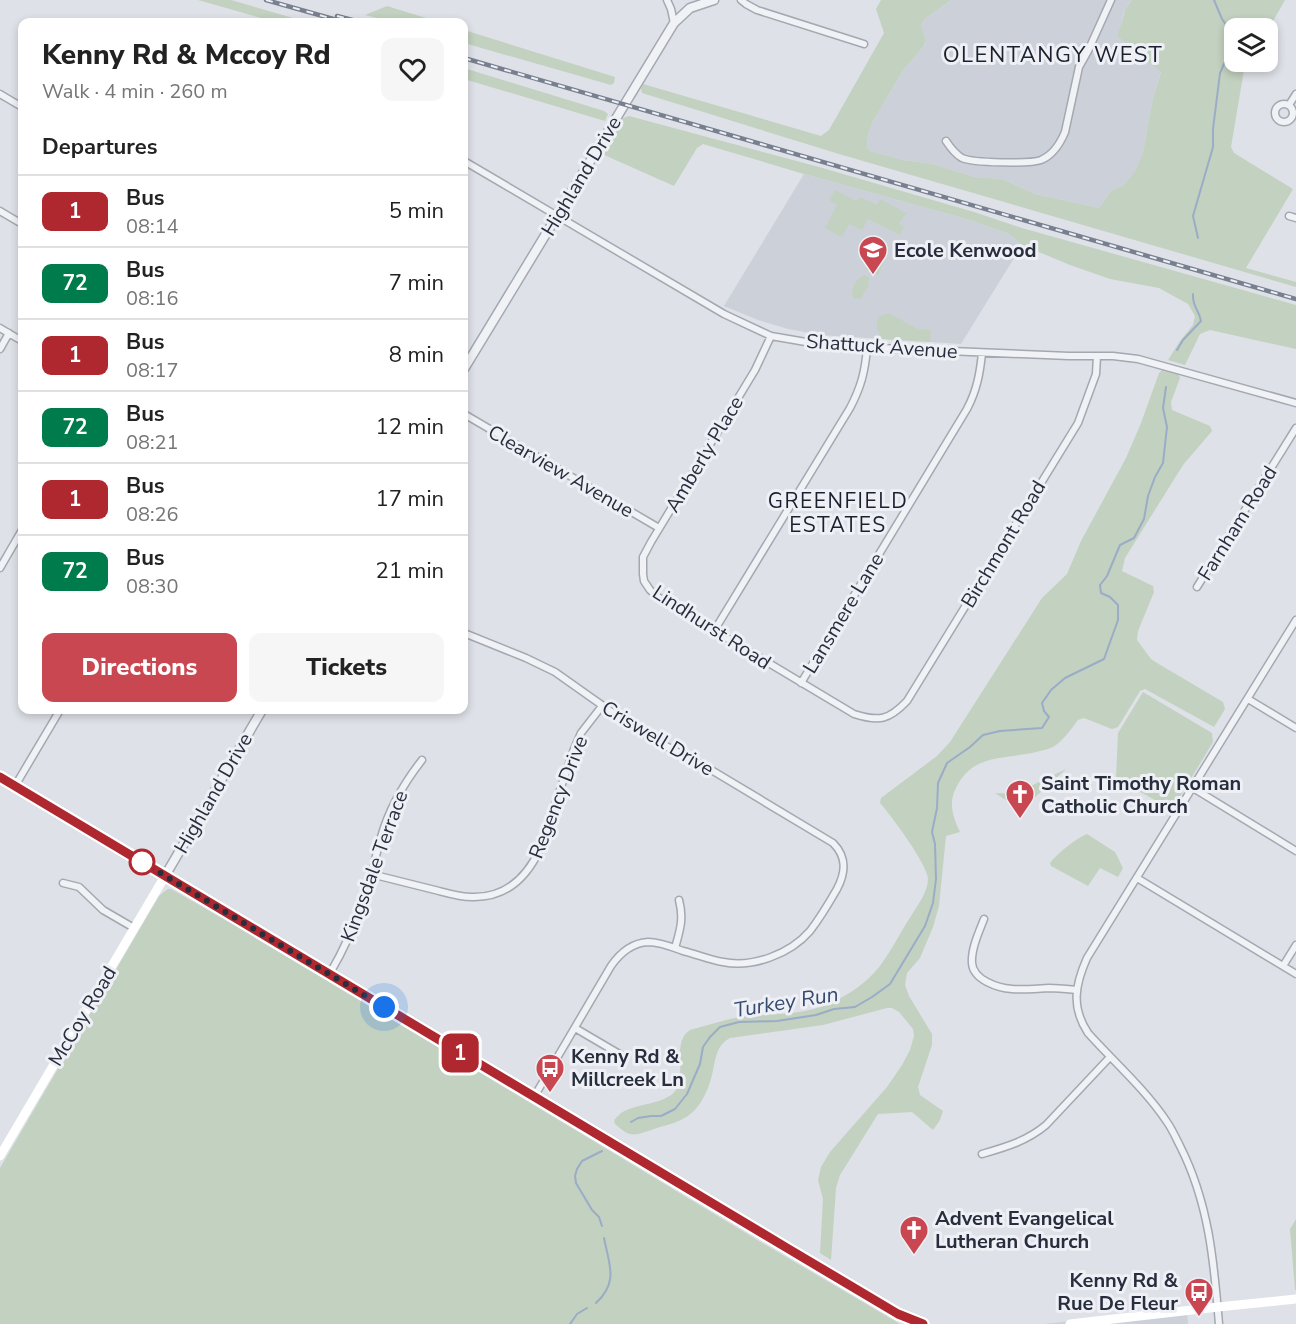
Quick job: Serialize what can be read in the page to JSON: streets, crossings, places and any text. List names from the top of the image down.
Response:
{
  "streets": {
    "main road": ["McCoy Road"],
    "street": [
      "Highland Drive",
      "Shattuck Avenue",
      "Amberly Place",
      "Clearview Avenue",
      "Farnham Road",
      "Birchmont Road",
      "Lansmere Lane",
      "Lindhurst Road",
      "Criswell Drive",
      "Regency Drive",
      "Kingsdale Terrace"
    ]
  },
  "crossings": [
    ["Highland Drive", "Shattuck Avenue"],
    ["Highland Drive", "McCoy Road"],
    ["Shattuck Avenue", "Amberly Place"],
    ["Shattuck Avenue", "Birchmont Road"],
    ["Shattuck Avenue", "Lansmere Lane"],
    ["Amberly Place", "Clearview Avenue"],
    ["Amberly Place", "Lindhurst Road"],
    ["Birchmont Road", "Lindhurst Road"],
    ["Lansmere Lane", "Lindhurst Road"],
    ["Criswell Drive", "Regency Drive"],
    ["Regency Drive", "Kingsdale Terrace"]
  ],
  "districts": ["OLENTANGY WEST", "GREENFIELD ESTATES"],
  "water": ["Turkey Run"],
  "places": {
    "school or university": ["Ecole Kenwood"],
    "church": ["Saint Timothy Roman Catholic Church", "Advent Evangelical Lutheran Church"],
    "bus stop": ["Kenny Rd & Millcreek Ln", "Kenny Rd & Rue De Fleur"]
  },
  "lines": ["bus line 1"],
  "page": {
    "on_map": "1",
    "heading": [
      ["Kenny Rd & Mccoy Rd", "Walk · 4 min · 260 m"],
      "Departures"
    ],
    "list": [
      {
        "mark": "1",
        "name": "Bus",
        "note": "08:14",
        "value": "5 min"
      },
      {
        "mark": "72",
        "name": "Bus",
        "note": "08:16",
        "value": "7 min"
      },
      {
        "mark": "1",
        "name": "Bus",
        "note": "08:17",
        "value": "8 min"
      },
      {
        "mark": "72",
        "name": "Bus",
        "note": "08:21",
        "value": "12 min"
      },
      {
        "mark": "1",
        "name": "Bus",
        "note": "08:26",
        "value": "17 min"
      },
      {
        "mark": "72",
        "name": "Bus",
        "note": "08:30",
        "value": "21 min"
      }
    ],
    "buttons": ["Directions", "Tickets"]
  }
}
